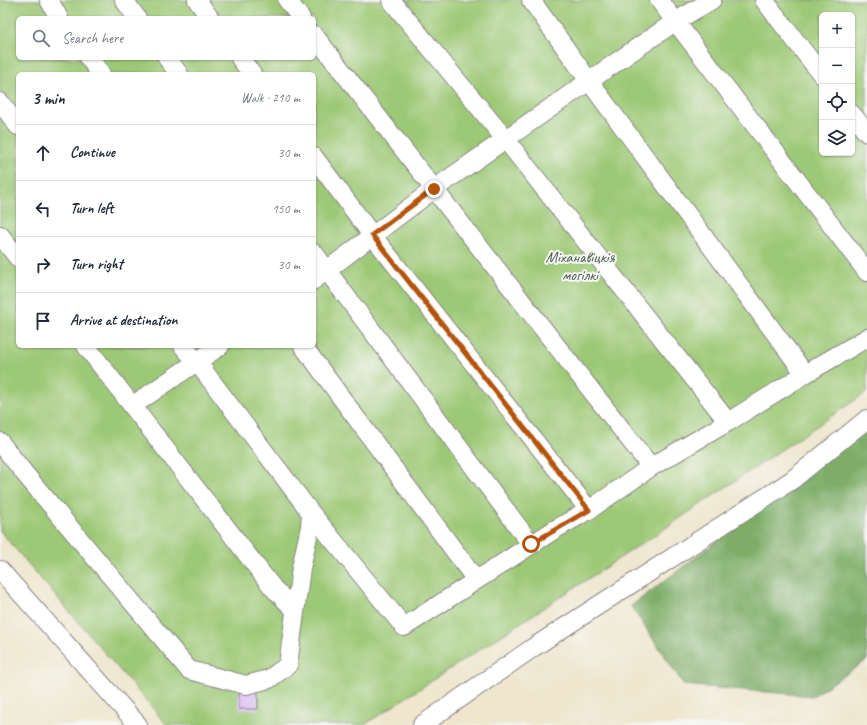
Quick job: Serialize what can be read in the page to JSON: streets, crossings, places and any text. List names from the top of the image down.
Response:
{
  "parks": ["Міханавіцкія могілкі"],
  "page": {
    "map_buttons": ["+", "−"],
    "search": "Search here",
    "heading": ["3 min", "Walk · 210 m"],
    "list": [
      ["Continue", "30 m"],
      ["Turn left", "150 m"],
      ["Turn right", "30 m"],
      "Arrive at destination"
    ]
  }
}
